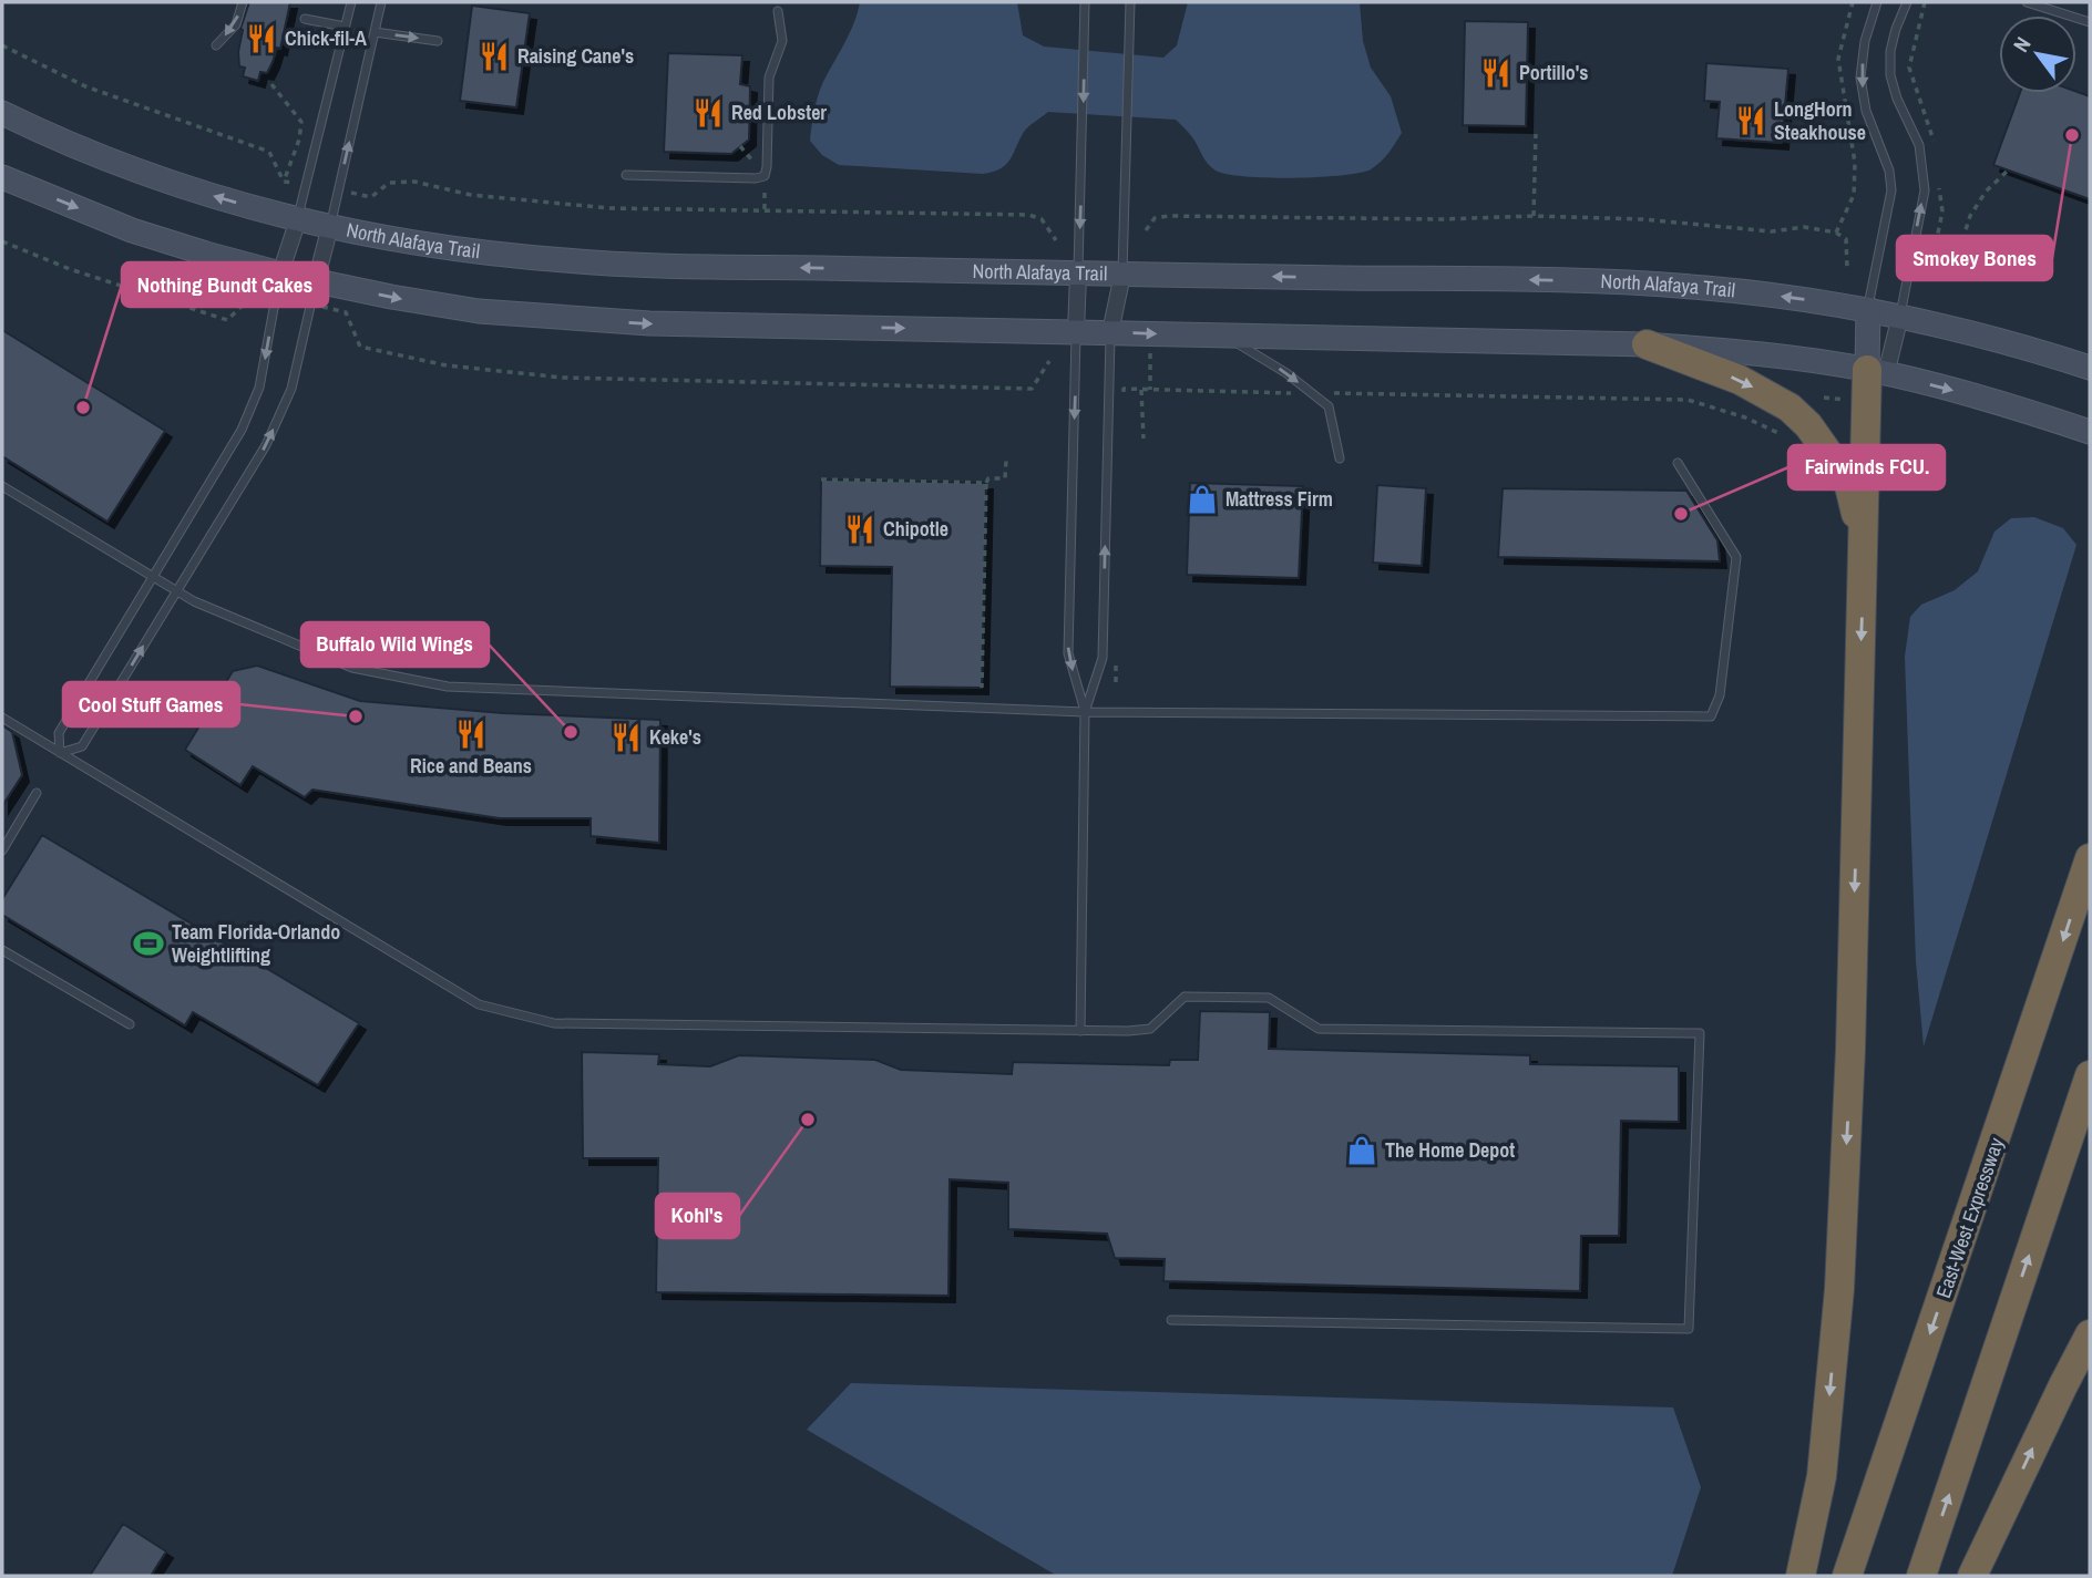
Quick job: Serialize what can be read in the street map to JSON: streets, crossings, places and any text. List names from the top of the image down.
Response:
{
  "streets": {
    "highway": ["East-West Expressway"],
    "main road": ["North Alafaya Trail"]
  },
  "places": {
    "restaurant": [
      "Chick-fil-A",
      "Raising Cane's",
      "Portillo's",
      "Red Lobster",
      "LongHorn Steakhouse",
      "Chipotle",
      "Rice and Beans",
      "Keke's"
    ],
    "other": [
      "Smokey Bones",
      "Nothing Bundt Cakes",
      "Fairwinds FCU.",
      "Cool Stuff Games",
      "Buffalo Wild Wings",
      "Kohl's"
    ],
    "shop": ["Mattress Firm", "The Home Depot"],
    "sports": ["Team Florida-Orlando Weightlifting"]
  },
  "north": "top left"
}
